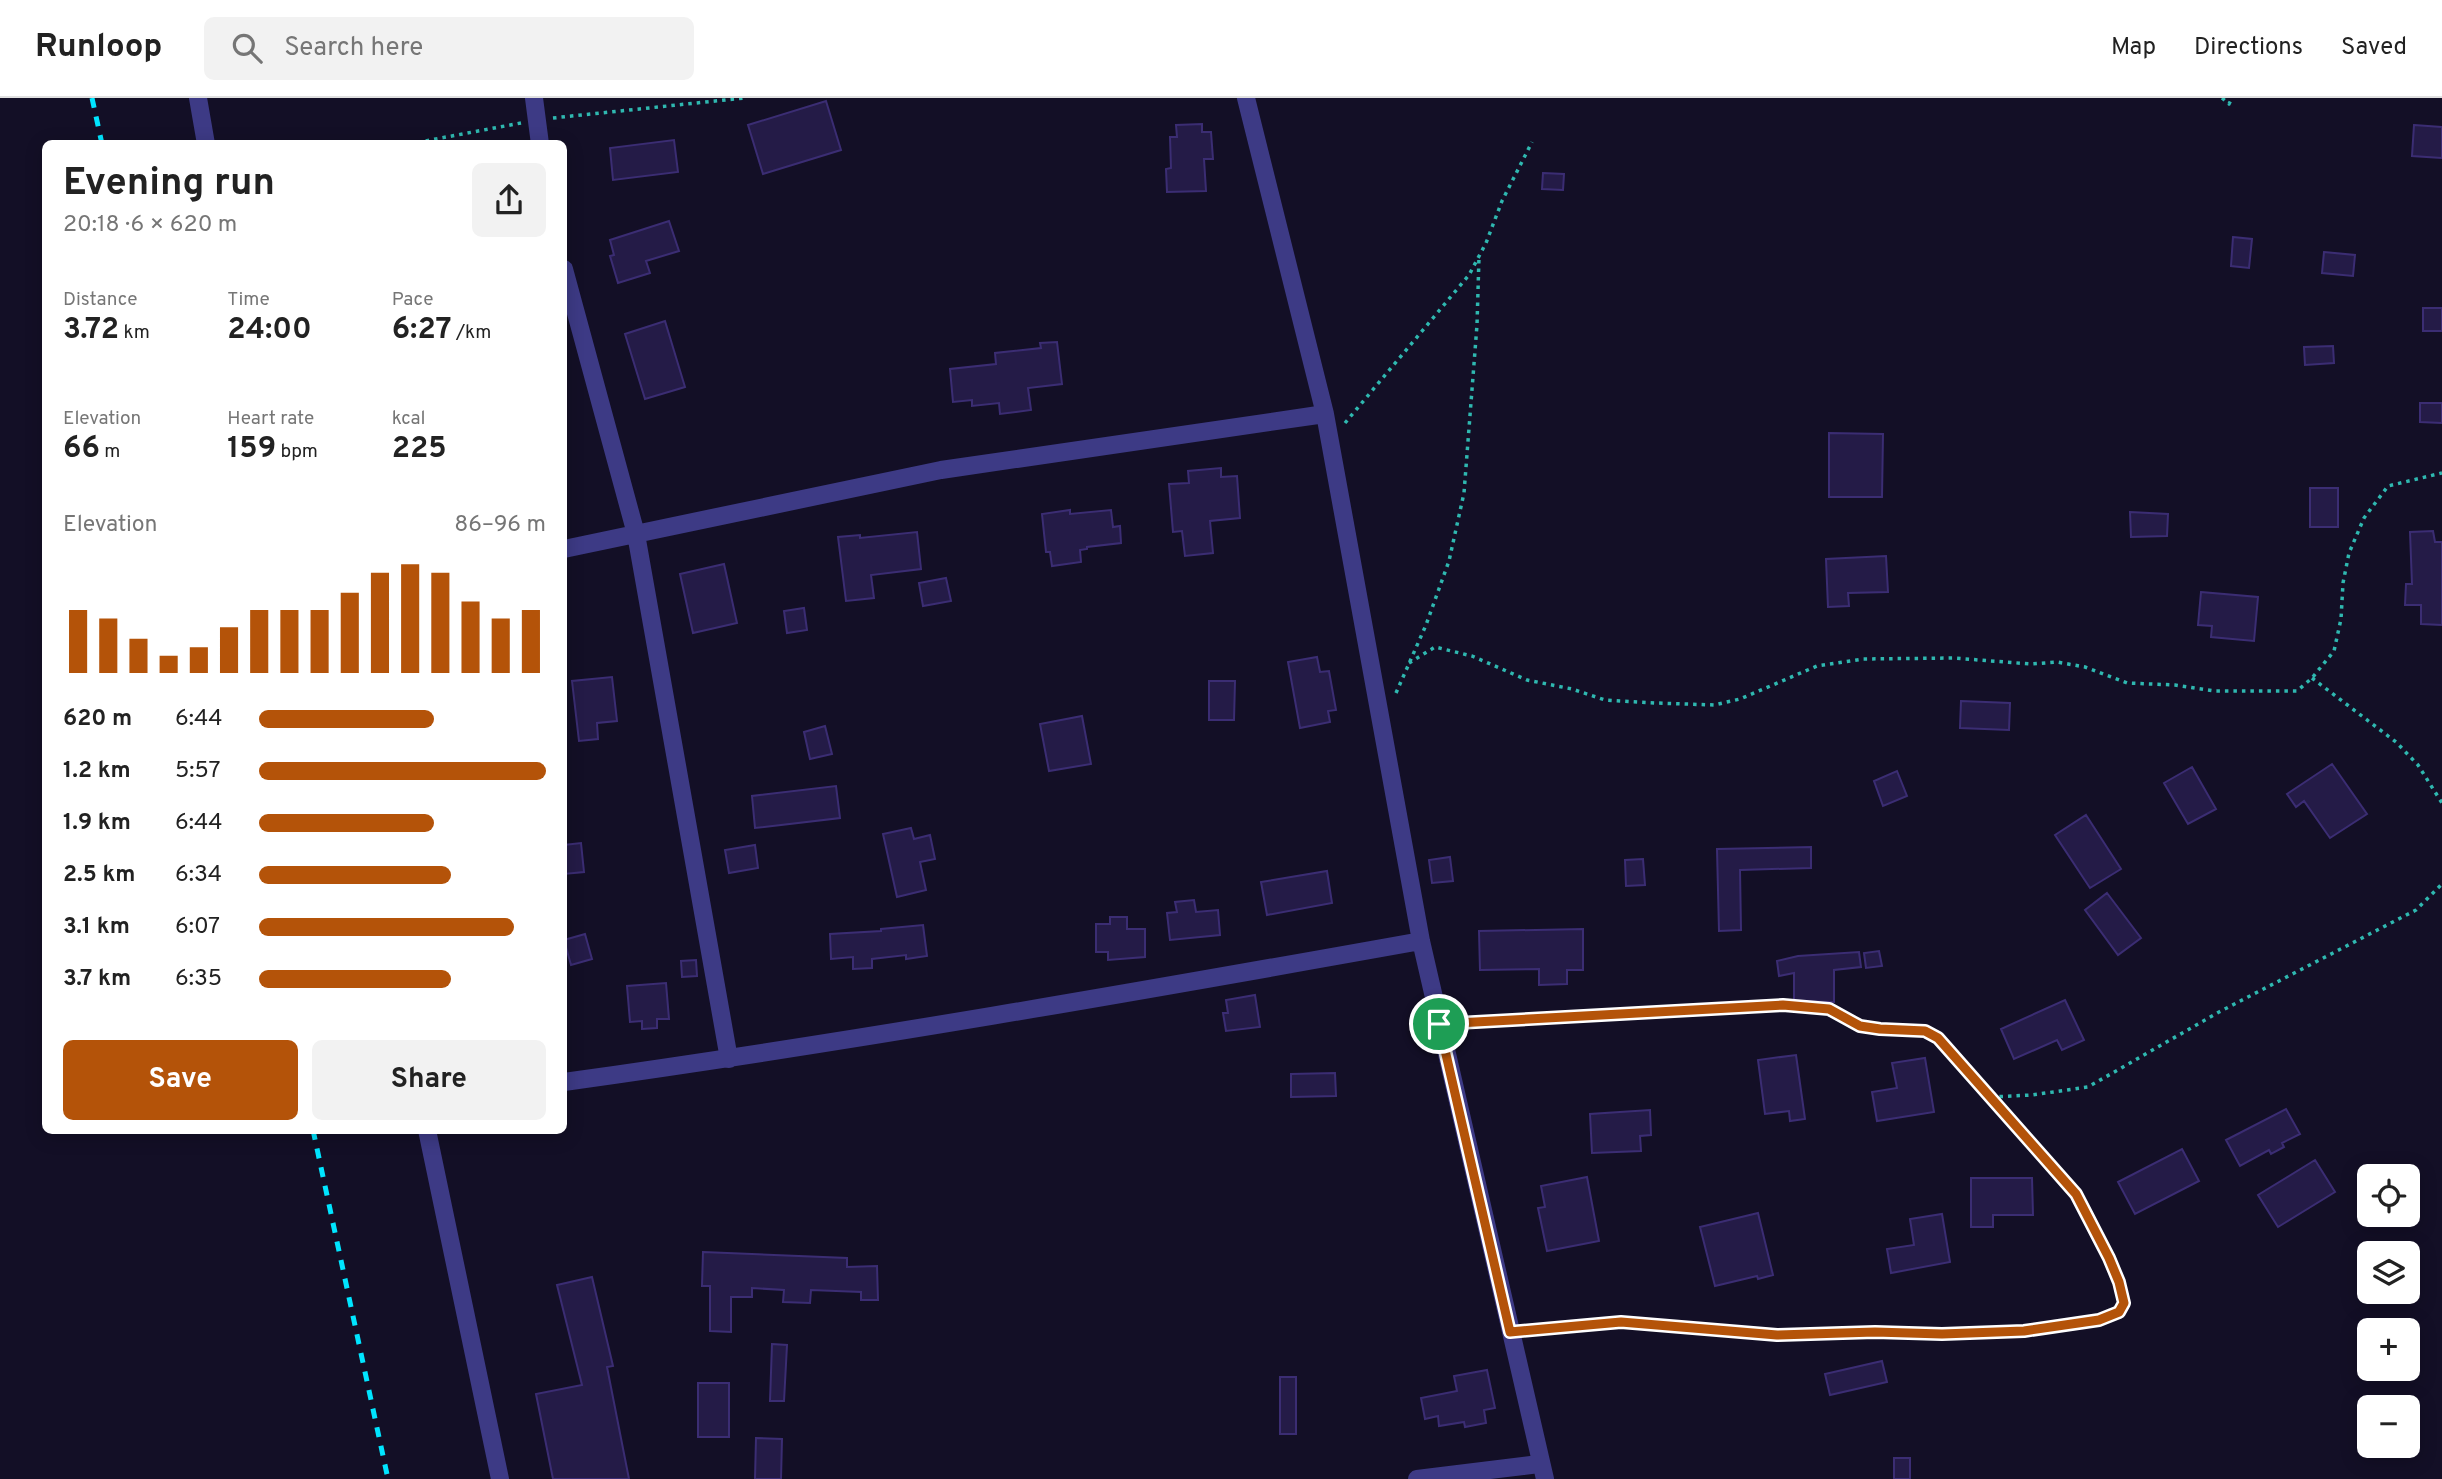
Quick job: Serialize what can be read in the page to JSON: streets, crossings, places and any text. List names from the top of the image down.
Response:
{
  "page": {
    "header": "Runloop",
    "search": "Search here",
    "nav": ["Map", "Directions", "Saved"],
    "heading": ["Evening run", "20:18 · 6 × 620 m"],
    "stats": [
      ["Distance", "3.72 km"],
      ["Time", "24:00"],
      ["Pace", "6:27 /km"],
      ["Elevation", "66 m"],
      ["Heart rate", "159 bpm"],
      ["kcal", "225"]
    ],
    "chart": ["Elevation", "86–96 m"],
    "list": [
      {
        "name": "620 m",
        "note": "6:44"
      },
      {
        "name": "1.2 km",
        "note": "5:57"
      },
      {
        "name": "1.9 km",
        "note": "6:44"
      },
      {
        "name": "2.5 km",
        "note": "6:34"
      },
      {
        "name": "3.1 km",
        "note": "6:07"
      },
      {
        "name": "3.7 km",
        "note": "6:35"
      }
    ],
    "buttons": ["Save", "Share"],
    "map_buttons": ["+", "−"]
  }
}
